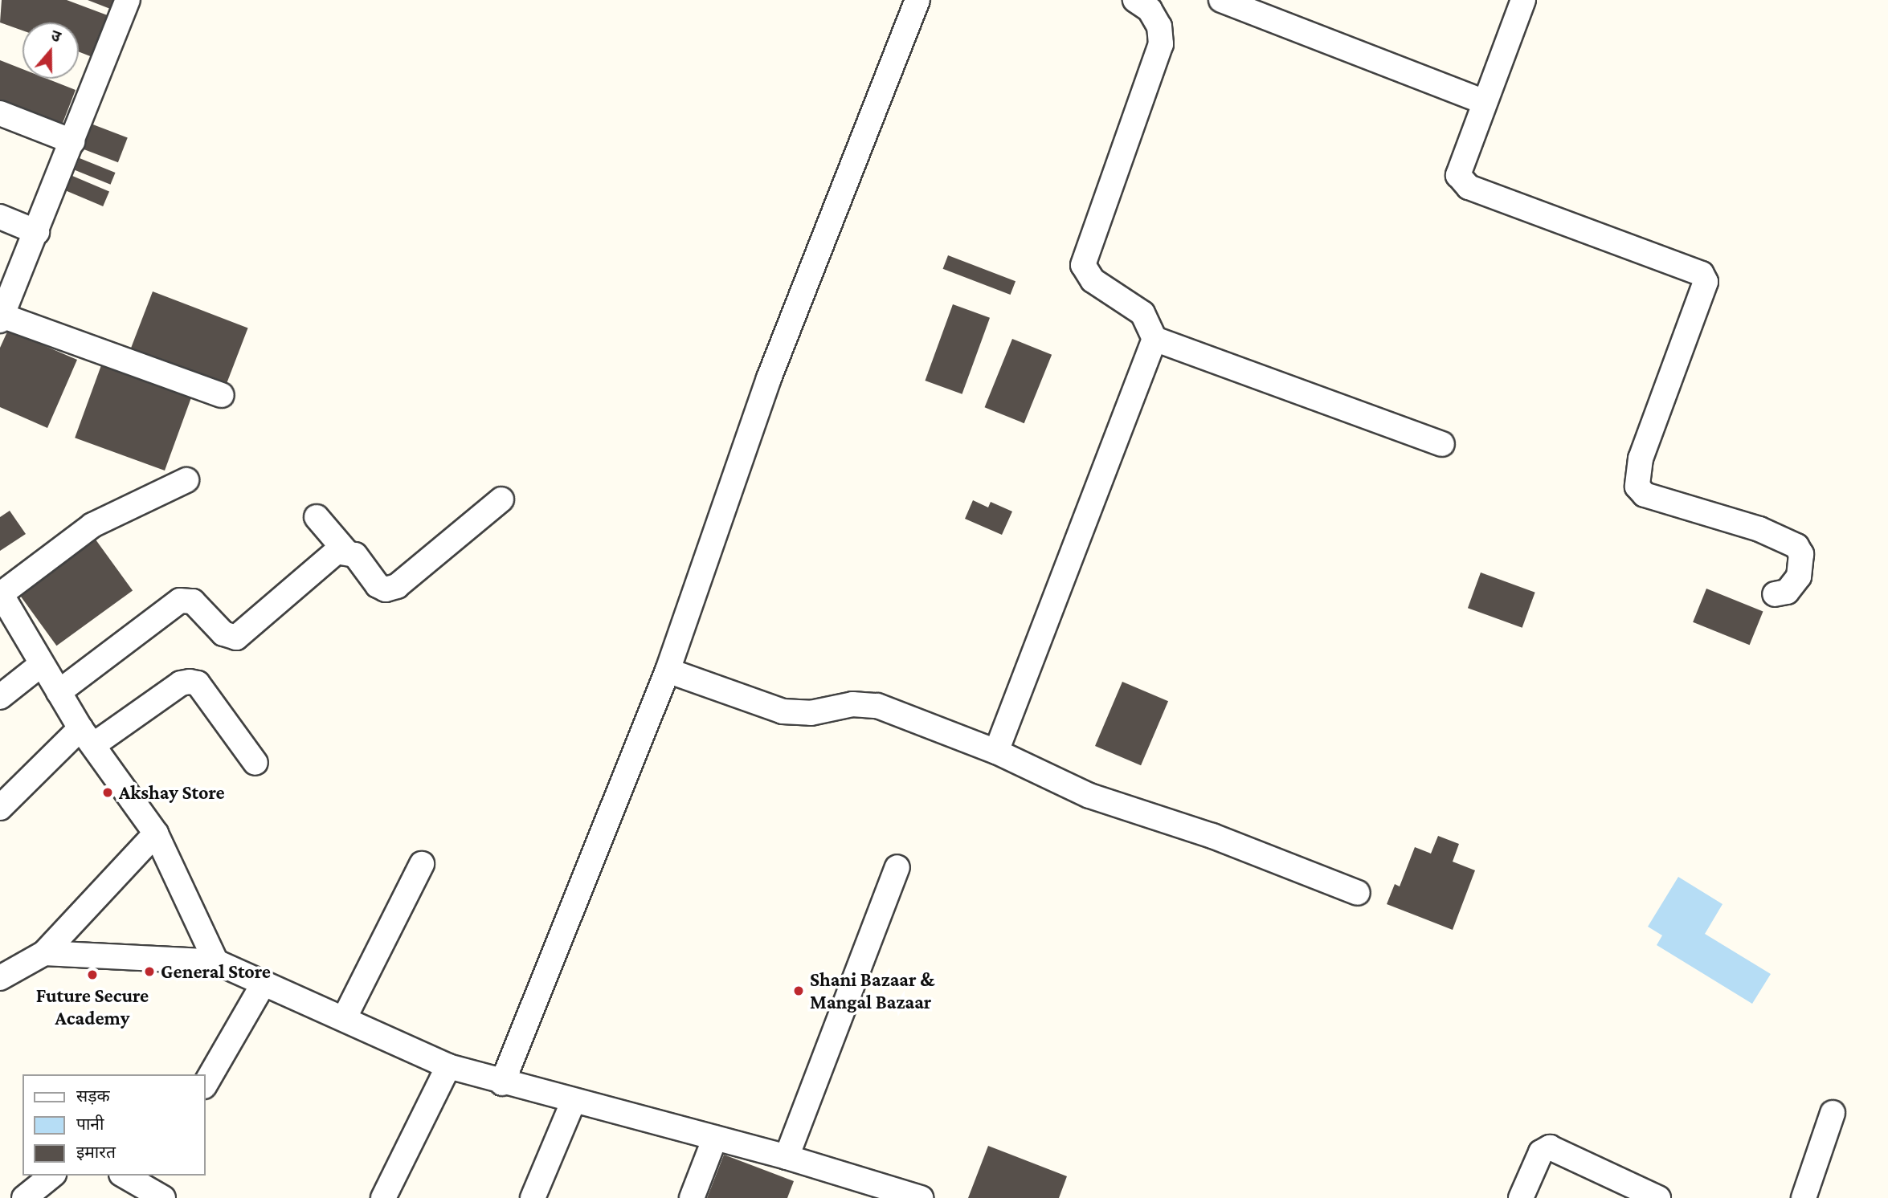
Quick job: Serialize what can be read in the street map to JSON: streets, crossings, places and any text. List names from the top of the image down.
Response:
{
  "places": [
    "Akshay Store",
    "General Store",
    "Future Secure Academy",
    "Shani Bazaar & Mangal Bazaar"
  ],
  "legend": ["सड़क", "पानी", "इमारत"],
  "north": "top"
}
